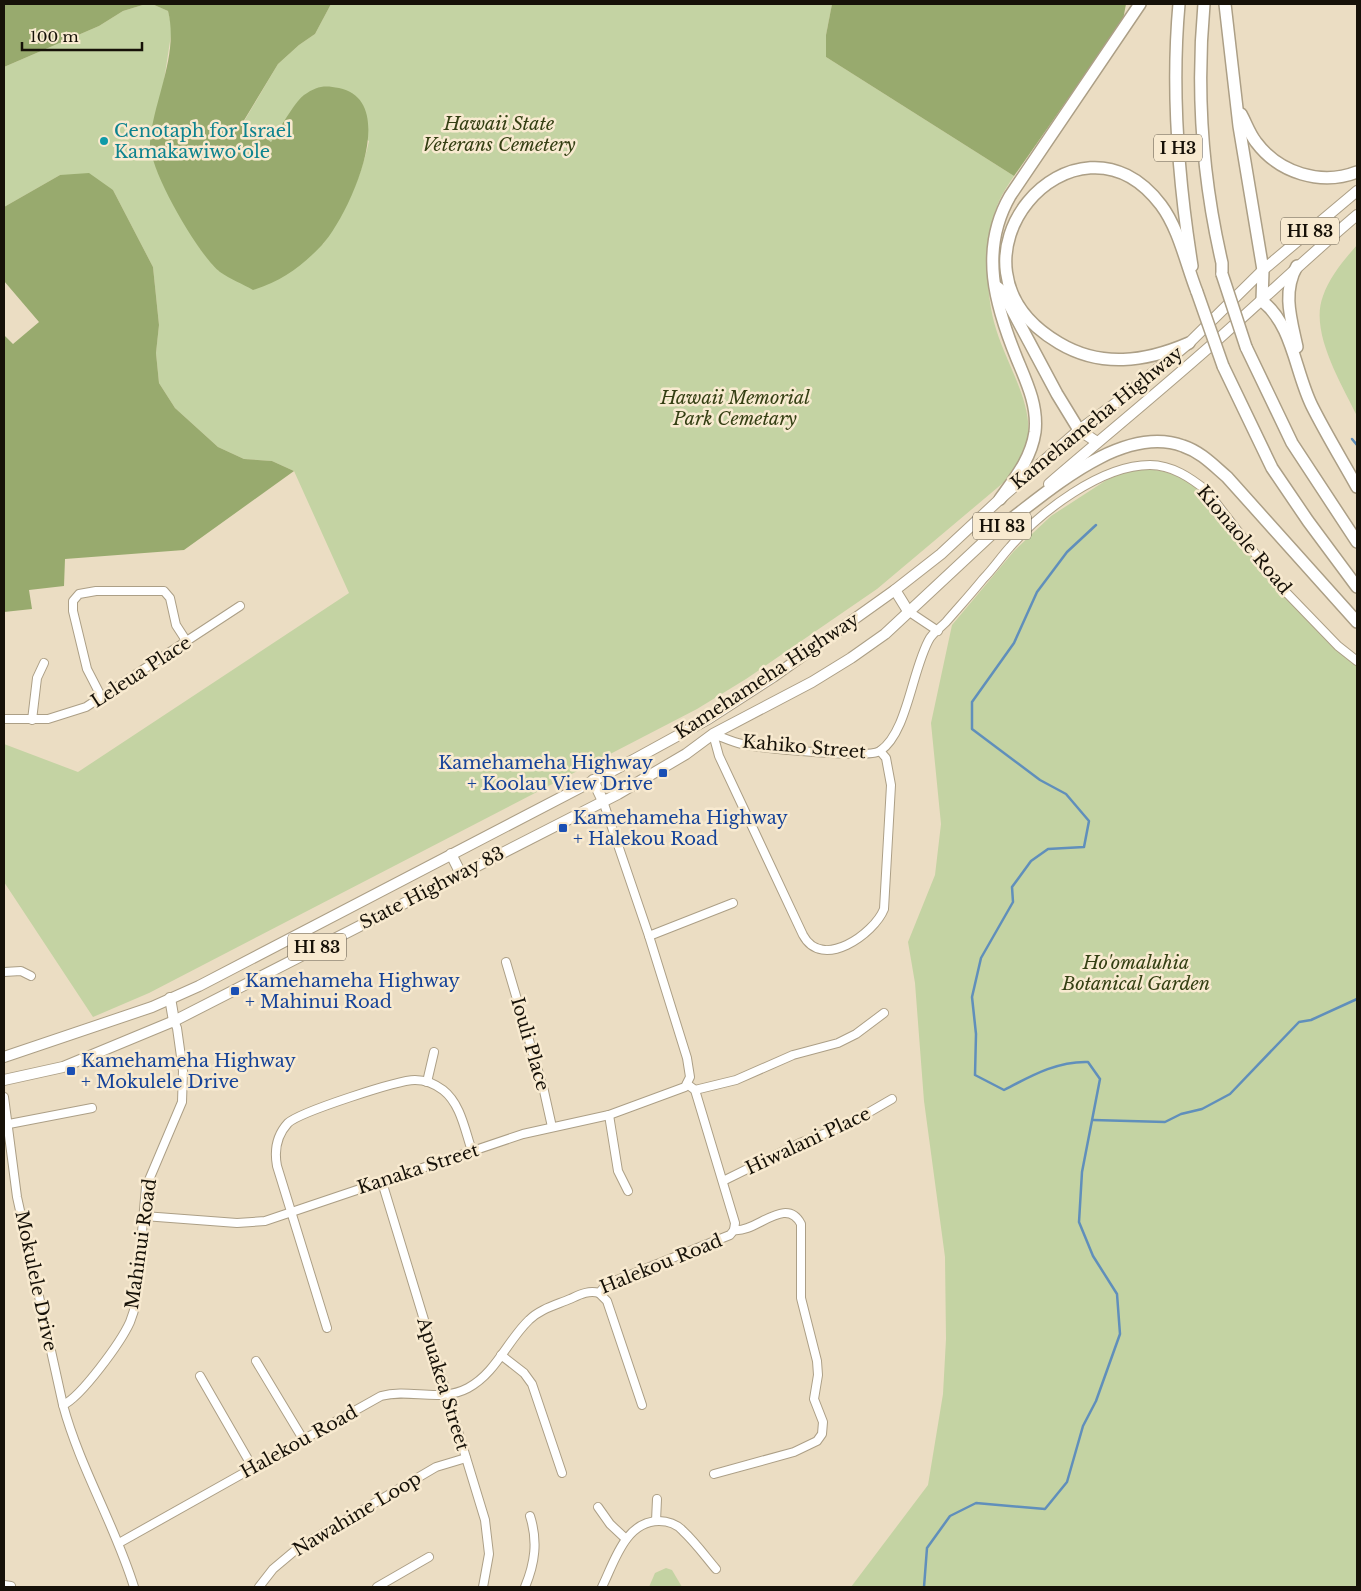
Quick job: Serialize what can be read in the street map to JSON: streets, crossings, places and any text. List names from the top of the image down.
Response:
{
  "streets": {
    "highway": ["I H3"],
    "main road": ["HI 83", "Kamehameha Highway", "State Highway 83"],
    "street": [
      "Kionaole Road",
      "Leleua Place",
      "Kahiko Street",
      "Iouli Place",
      "Hiwalani Place",
      "Kanaka Street",
      "Mahinui Road",
      "Halekou Road",
      "Mokulele Drive",
      "Apuakea Street",
      "Nawahine Loop"
    ]
  },
  "crossings": [
    ["Kamehameha Highway", "Kahiko Street"],
    ["Kamehameha Highway", "State Highway 83"],
    ["Kionaole Road", "Kahiko Street"],
    ["Kahiko Street", "State Highway 83"],
    ["State Highway 83", "Mahinui Road"],
    ["Iouli Place", "Kanaka Street"],
    ["Hiwalani Place", "Halekou Road"],
    ["Kanaka Street", "Mahinui Road"],
    ["Kanaka Street", "Apuakea Street"],
    ["Mahinui Road", "Mokulele Drive"],
    ["Halekou Road", "Apuakea Street"],
    ["Apuakea Street", "Nawahine Loop"]
  ],
  "parks": ["Hawaii State Veterans Cemetery", "Hawaii Memorial Park Cemetary", "Ho'omaluhia Botanical Garden"],
  "places": {
    "other": ["Cenotaph for Israel Kamakawiwoʻole"],
    "transit": [
      "Kamehameha Highway + Koolau View Drive",
      "Kamehameha Highway + Halekou Road",
      "Kamehameha Highway + Mahinui Road",
      "Kamehameha Highway + Mokulele Drive"
    ]
  },
  "scale_bar": "100 m"
}
